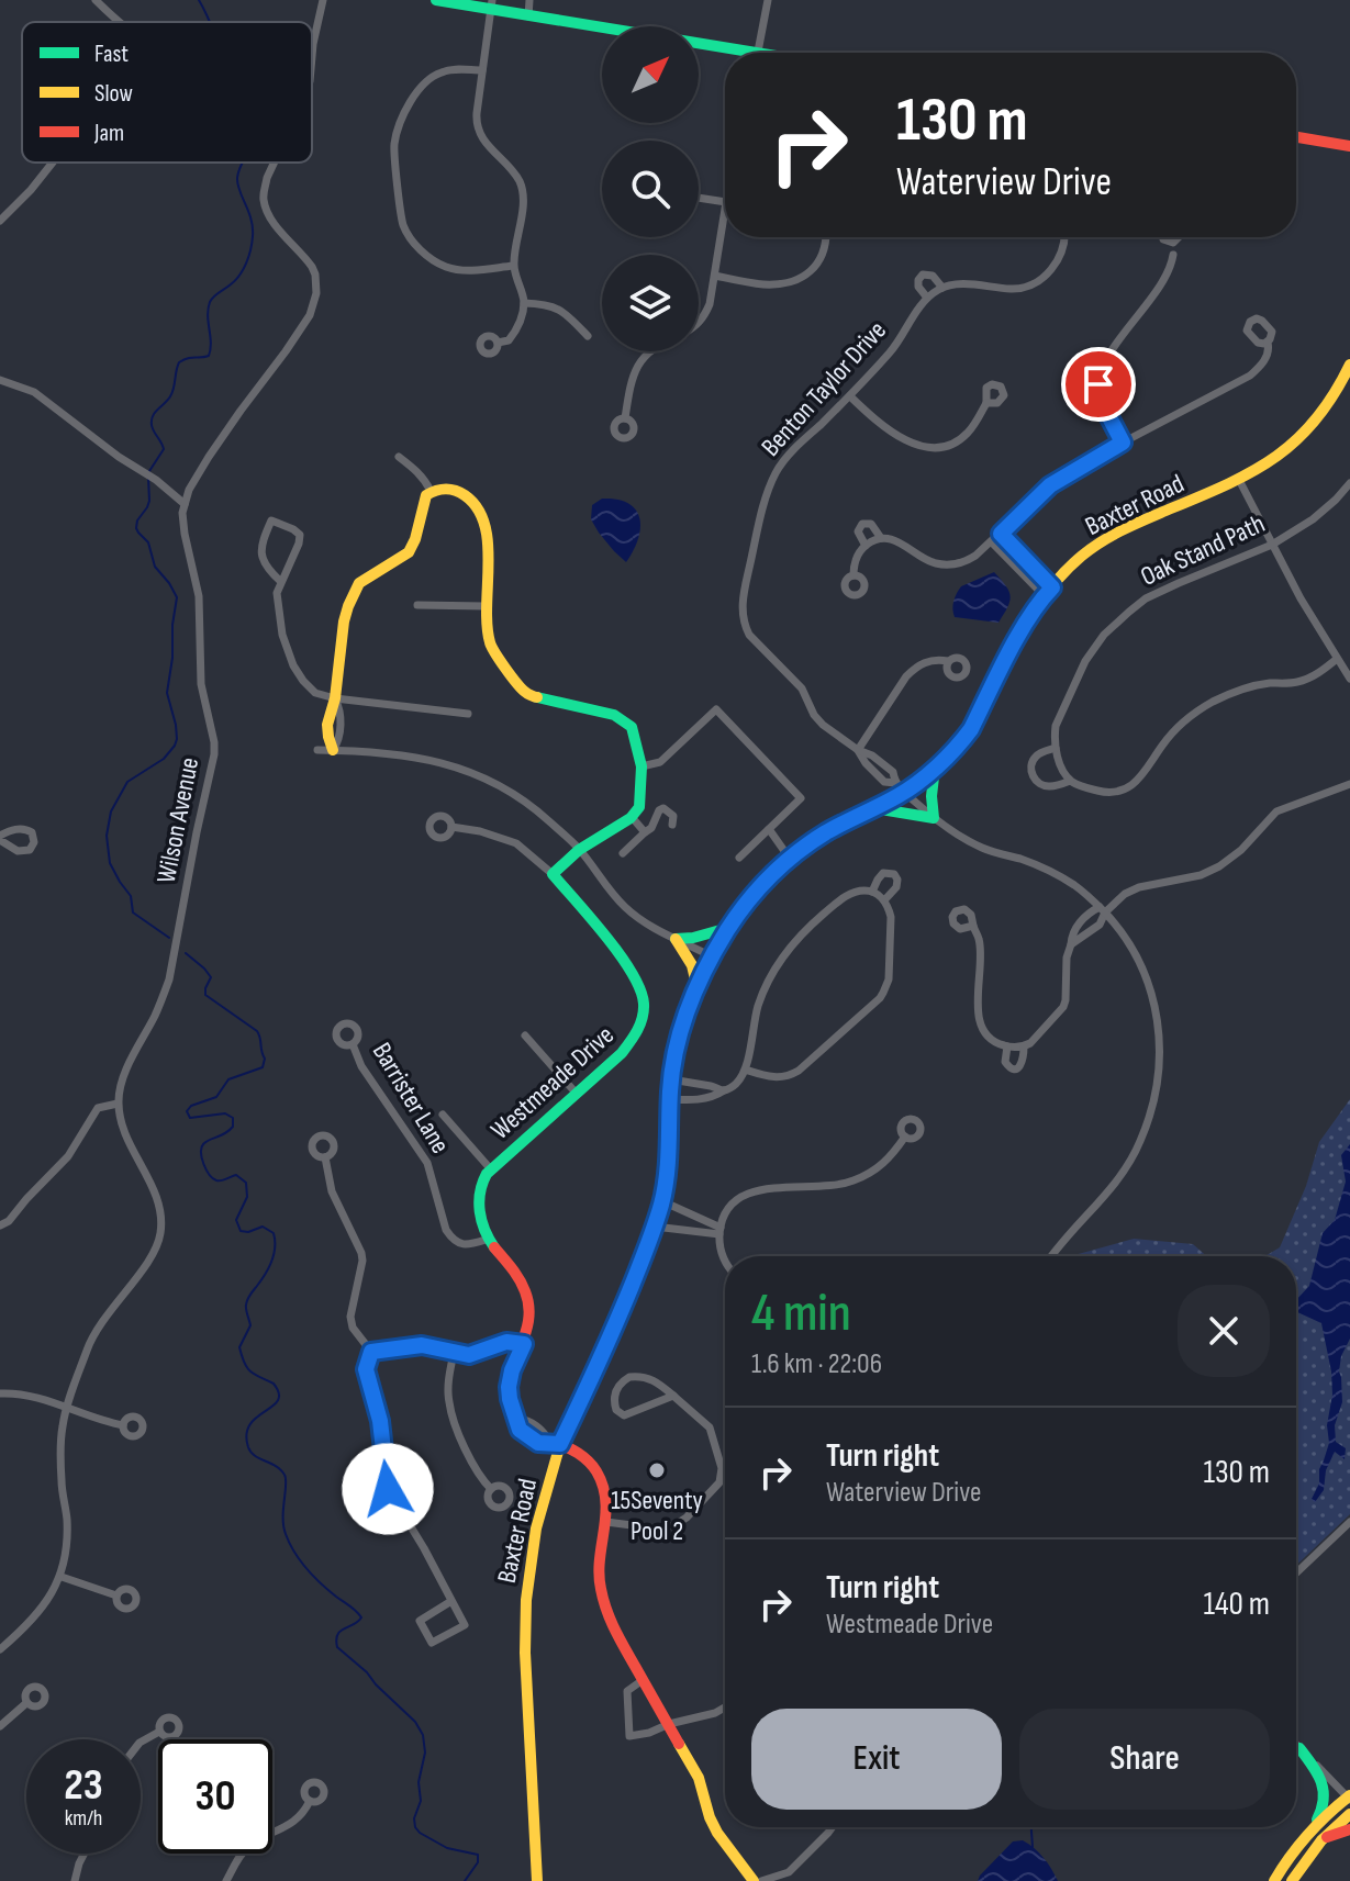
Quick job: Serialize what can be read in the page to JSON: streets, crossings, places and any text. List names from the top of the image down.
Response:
{
  "streets": {
    "main road": ["Baxter Road", "Westmeade Drive"],
    "street": [
      "Benton Taylor Drive",
      "Oak Stand Path",
      "Wilson Avenue",
      "Barrister Lane"
    ]
  },
  "crossings": [
    ["Benton Taylor Drive", "Baxter Road"],
    ["Baxter Road", "Westmeade Drive"],
    ["Westmeade Drive", "Barrister Lane"]
  ],
  "places": ["15Seventy Pool 2"],
  "legend": ["Fast", "Slow", "Jam"],
  "north": "top right",
  "page": {
    "turn": ["130 m", "Waterview Drive"],
    "heading": ["4 min", "1.6 km · 22:06"],
    "list": [
      {
        "name": "Turn right",
        "note": "Waterview Drive",
        "value": "130 m"
      },
      {
        "name": "Turn right",
        "note": "Westmeade Drive",
        "value": "140 m"
      }
    ],
    "buttons": ["Exit", "Share"],
    "speed": "23 km/h",
    "limit": "30"
  }
}
